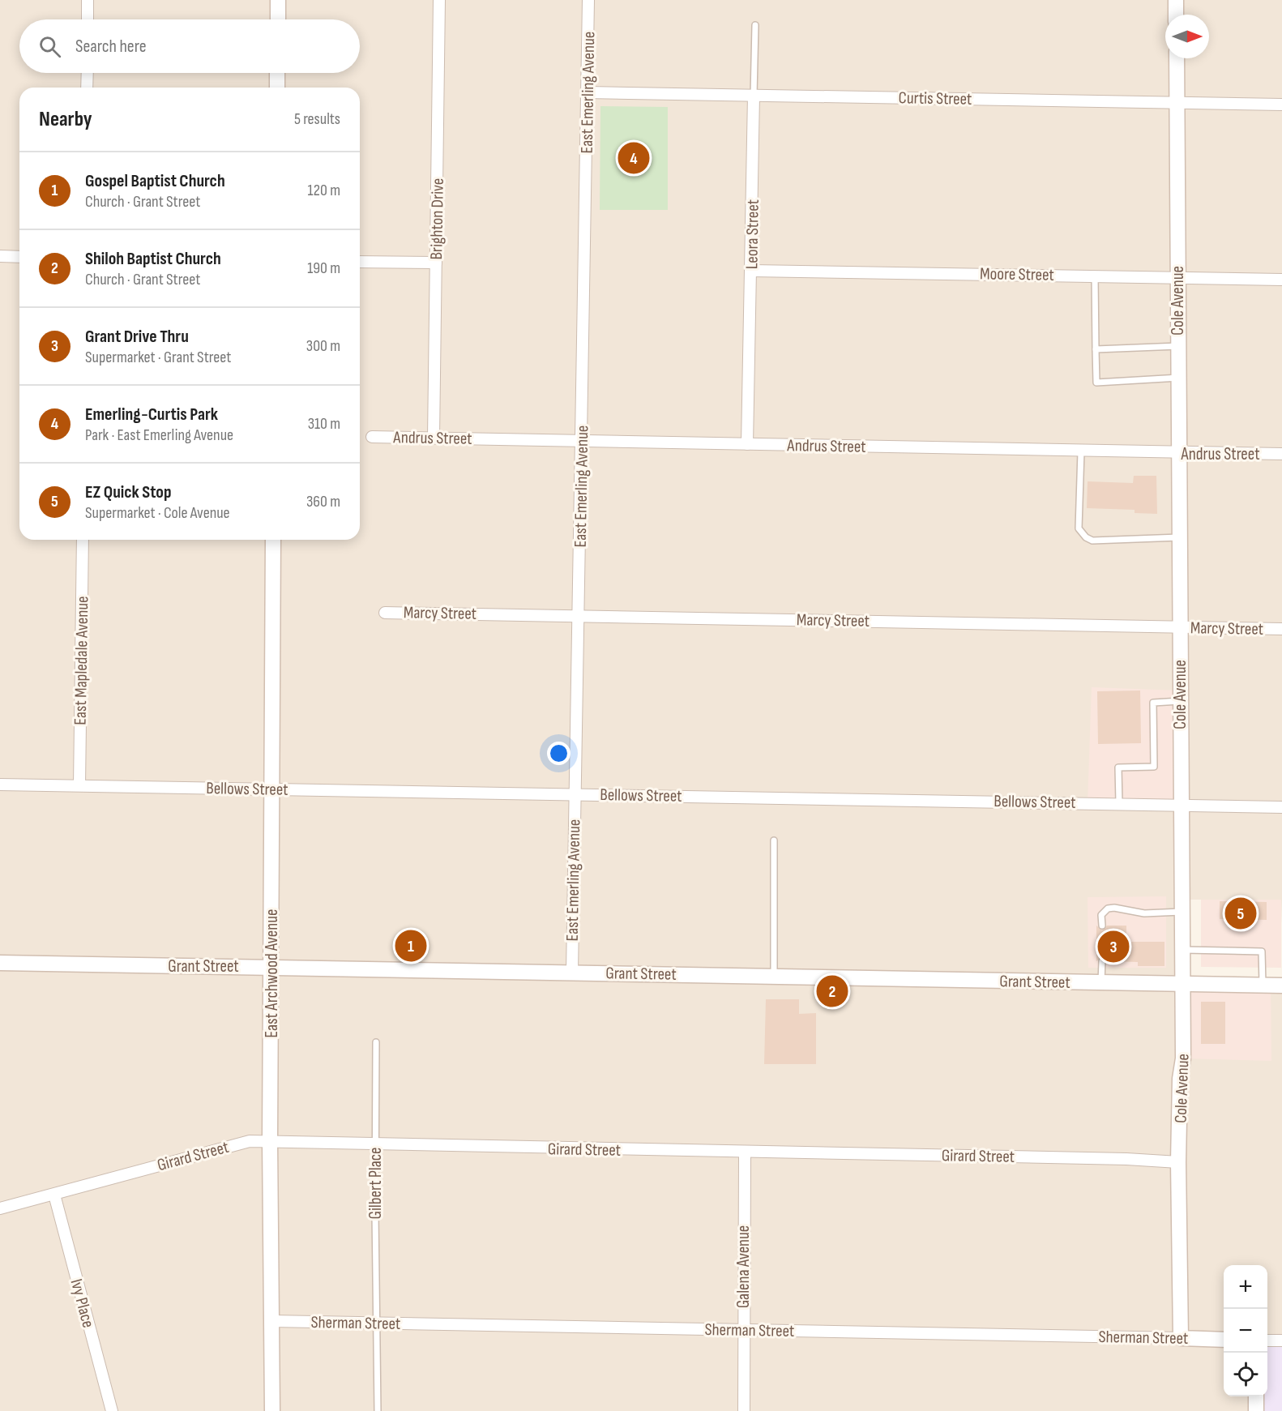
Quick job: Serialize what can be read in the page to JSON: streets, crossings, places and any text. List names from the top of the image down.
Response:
{
  "streets": {
    "street": [
      "East Emerling Avenue",
      "Curtis Street",
      "Brighton Drive",
      "Leora Street",
      "Moore Street",
      "Cole Avenue",
      "Andrus Street",
      "Marcy Street",
      "East Mapledale Avenue",
      "Bellows Street",
      "Grant Street",
      "East Archwood Avenue",
      "Girard Street",
      "Galena Avenue",
      "Ivy Place",
      "Sherman Street"
    ],
    "lane": ["Gilbert Place"]
  },
  "crossings": [
    ["East Emerling Avenue", "Curtis Street"],
    ["East Emerling Avenue", "Andrus Street"],
    ["East Emerling Avenue", "Marcy Street"],
    ["East Emerling Avenue", "Bellows Street"],
    ["East Emerling Avenue", "Grant Street"],
    ["Curtis Street", "Leora Street"],
    ["Curtis Street", "Cole Avenue"],
    ["Brighton Drive", "Andrus Street"],
    ["Leora Street", "Moore Street"],
    ["Leora Street", "Andrus Street"],
    ["Moore Street", "Cole Avenue"],
    ["Cole Avenue", "Andrus Street"],
    ["Cole Avenue", "Marcy Street"],
    ["Cole Avenue", "Bellows Street"],
    ["Cole Avenue", "Grant Street"],
    ["Cole Avenue", "Girard Street"],
    ["Cole Avenue", "Sherman Street"],
    ["East Mapledale Avenue", "Bellows Street"],
    ["Bellows Street", "East Archwood Avenue"],
    ["Grant Street", "East Archwood Avenue"],
    ["East Archwood Avenue", "Girard Street"],
    ["East Archwood Avenue", "Sherman Street"],
    ["Girard Street", "Gilbert Place"],
    ["Girard Street", "Galena Avenue"],
    ["Girard Street", "Ivy Place"],
    ["Gilbert Place", "Sherman Street"],
    ["Galena Avenue", "Sherman Street"]
  ],
  "north": "right",
  "page": {
    "search": "Search here",
    "heading": ["Nearby", "5 results"],
    "pins": [
      "4",
      "5",
      "1",
      "3",
      "2"
    ],
    "list": [
      {
        "mark": "1",
        "name": "Gospel Baptist Church",
        "note": "Church · Grant Street",
        "value": "120 m"
      },
      {
        "mark": "2",
        "name": "Shiloh Baptist Church",
        "note": "Church · Grant Street",
        "value": "190 m"
      },
      {
        "mark": "3",
        "name": "Grant Drive Thru",
        "note": "Supermarket · Grant Street",
        "value": "300 m"
      },
      {
        "mark": "4",
        "name": "Emerling-Curtis Park",
        "note": "Park · East Emerling Avenue",
        "value": "310 m"
      },
      {
        "mark": "5",
        "name": "EZ Quick Stop",
        "note": "Supermarket · Cole Avenue",
        "value": "360 m"
      }
    ],
    "map_buttons": ["+", "−"]
  }
}
